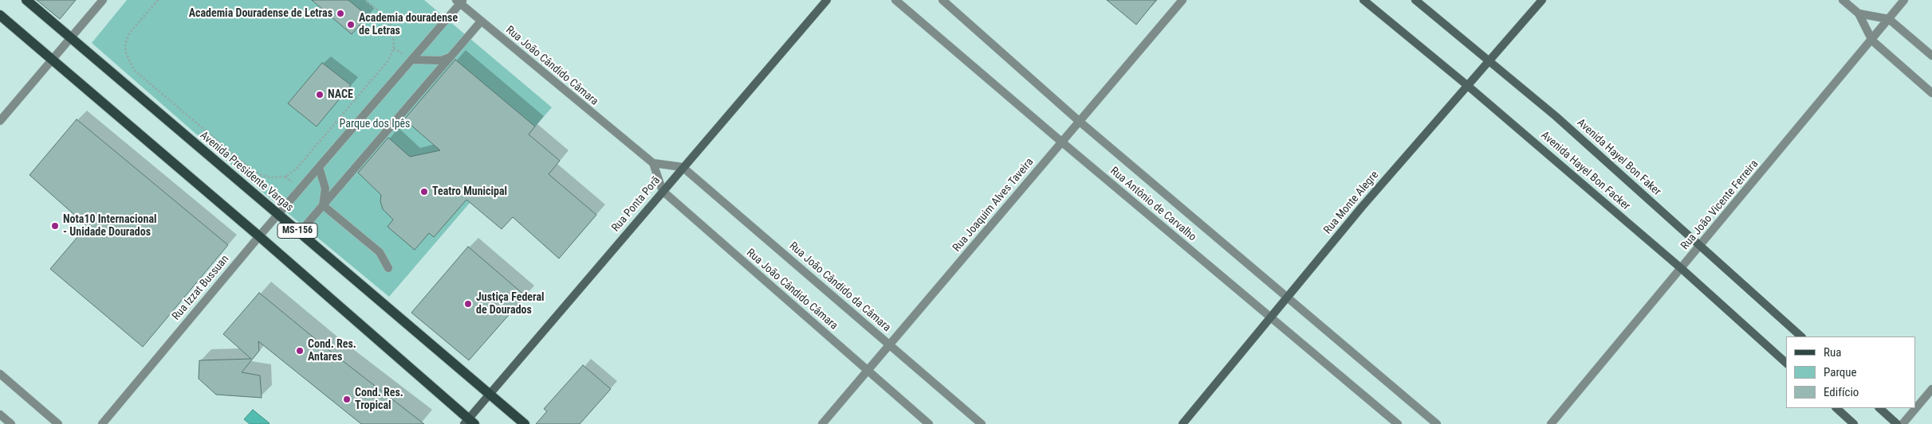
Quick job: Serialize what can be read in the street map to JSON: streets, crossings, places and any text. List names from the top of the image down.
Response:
{
  "streets": {
    "main road": ["Avenida Presidente Vargas", "MS-156"],
    "street": [
      "Rua João Cândido Câmara",
      "Avenida Hayel Bon Faker",
      "Avenida Hayel Bon Facker",
      "Rua Monte Alegre",
      "Rua Ponta Porã",
      "Rua Antônio de Carvalho",
      "Rua Joaquim Alves Taveira",
      "Rua João Vicente Ferreira",
      "Rua João Cândido da Câmara",
      "Rua Izzat Bussuan"
    ]
  },
  "crossings": [
    ["Rua João Cândido Câmara", "Rua Ponta Porã"],
    ["Rua João Cândido Câmara", "Rua Joaquim Alves Taveira"],
    ["Rua João Cândido Câmara", "Rua Izzat Bussuan"],
    ["Avenida Hayel Bon Faker", "Rua Monte Alegre"],
    ["Avenida Hayel Bon Faker", "Rua João Vicente Ferreira"],
    ["Avenida Hayel Bon Facker", "Rua Monte Alegre"],
    ["Avenida Hayel Bon Facker", "Rua João Vicente Ferreira"],
    ["Avenida Presidente Vargas", "Rua Ponta Porã"],
    ["Avenida Presidente Vargas", "Rua Izzat Bussuan"],
    ["Rua Monte Alegre", "Rua Antônio de Carvalho"],
    ["Rua Ponta Porã", "Rua João Cândido da Câmara"],
    ["Rua Antônio de Carvalho", "Rua Joaquim Alves Taveira"],
    ["Rua Joaquim Alves Taveira", "Rua João Cândido da Câmara"]
  ],
  "parks": ["Parque dos Ipês"],
  "places": [
    "Academia Douradense de Letras",
    "Academia douradense de Letras",
    "NACE",
    "Teatro Municipal",
    "Nota10 Internacional - Unidade Dourados",
    "Justiça Federal de Dourados",
    "Cond. Res. Antares",
    "Cond. Res. Tropical"
  ],
  "legend": ["Rua", "Parque", "Edifício"]
}
